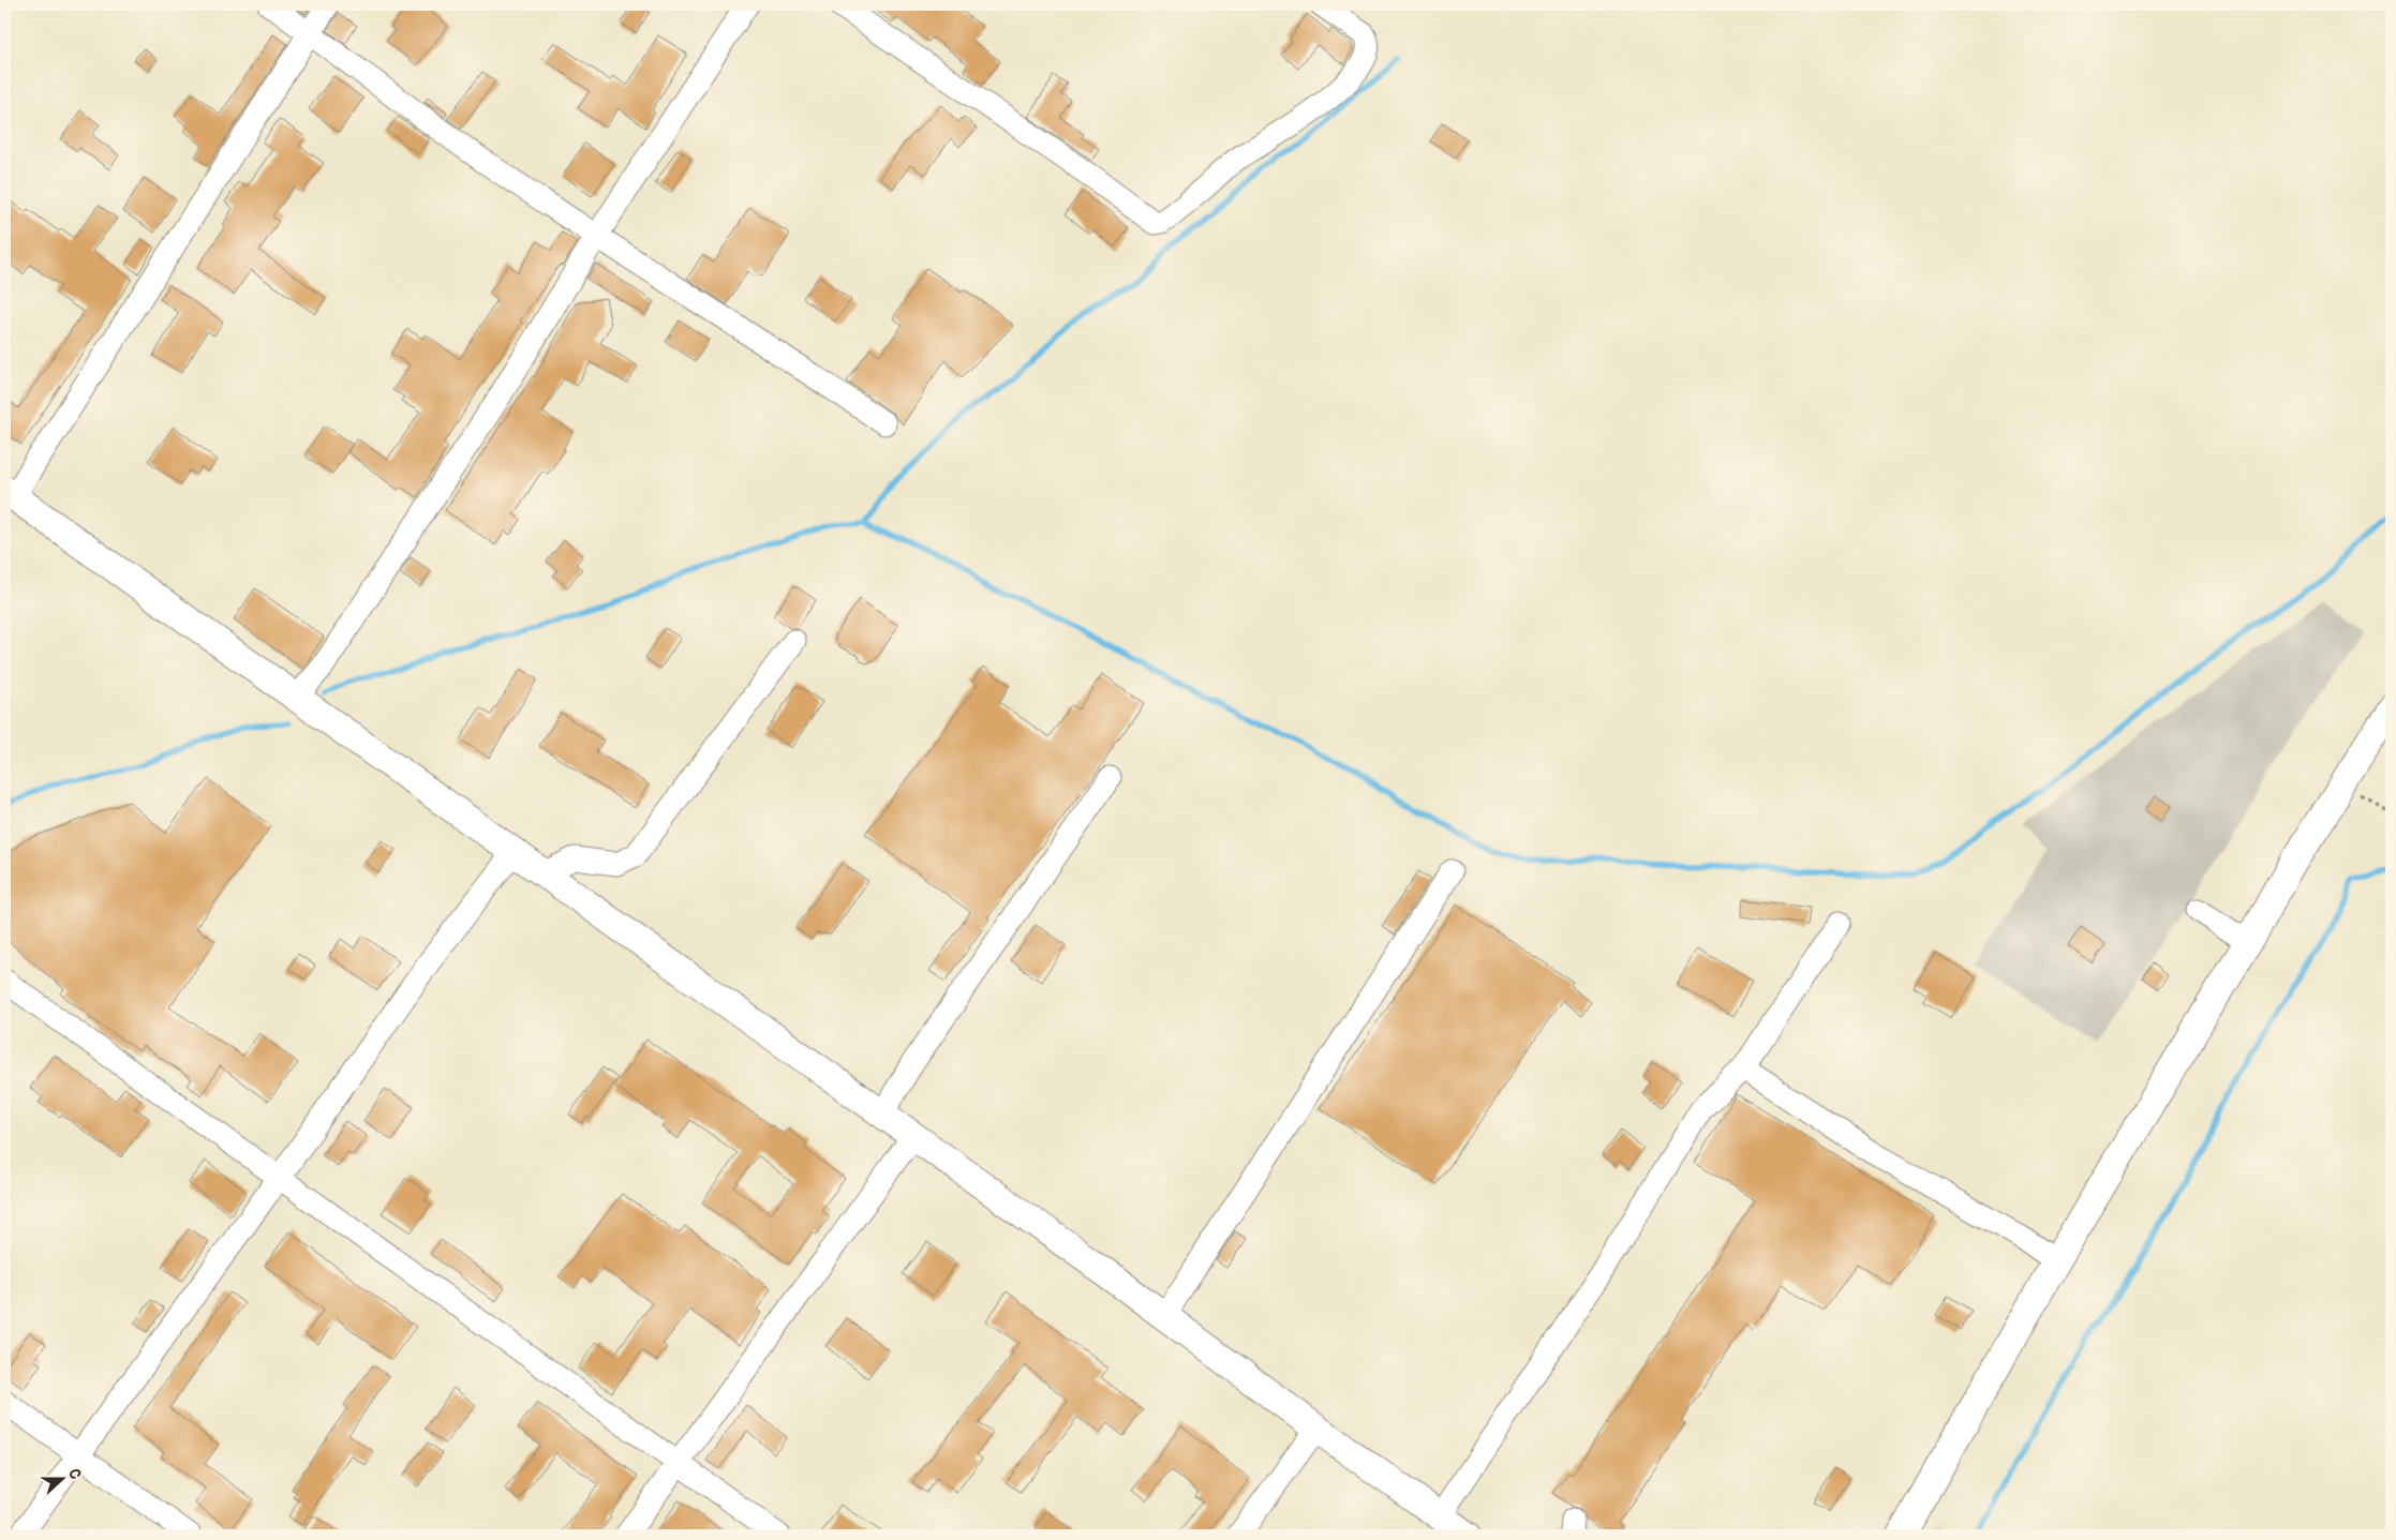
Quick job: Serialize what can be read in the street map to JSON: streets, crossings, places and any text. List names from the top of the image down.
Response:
{
  "north": "right"
}
